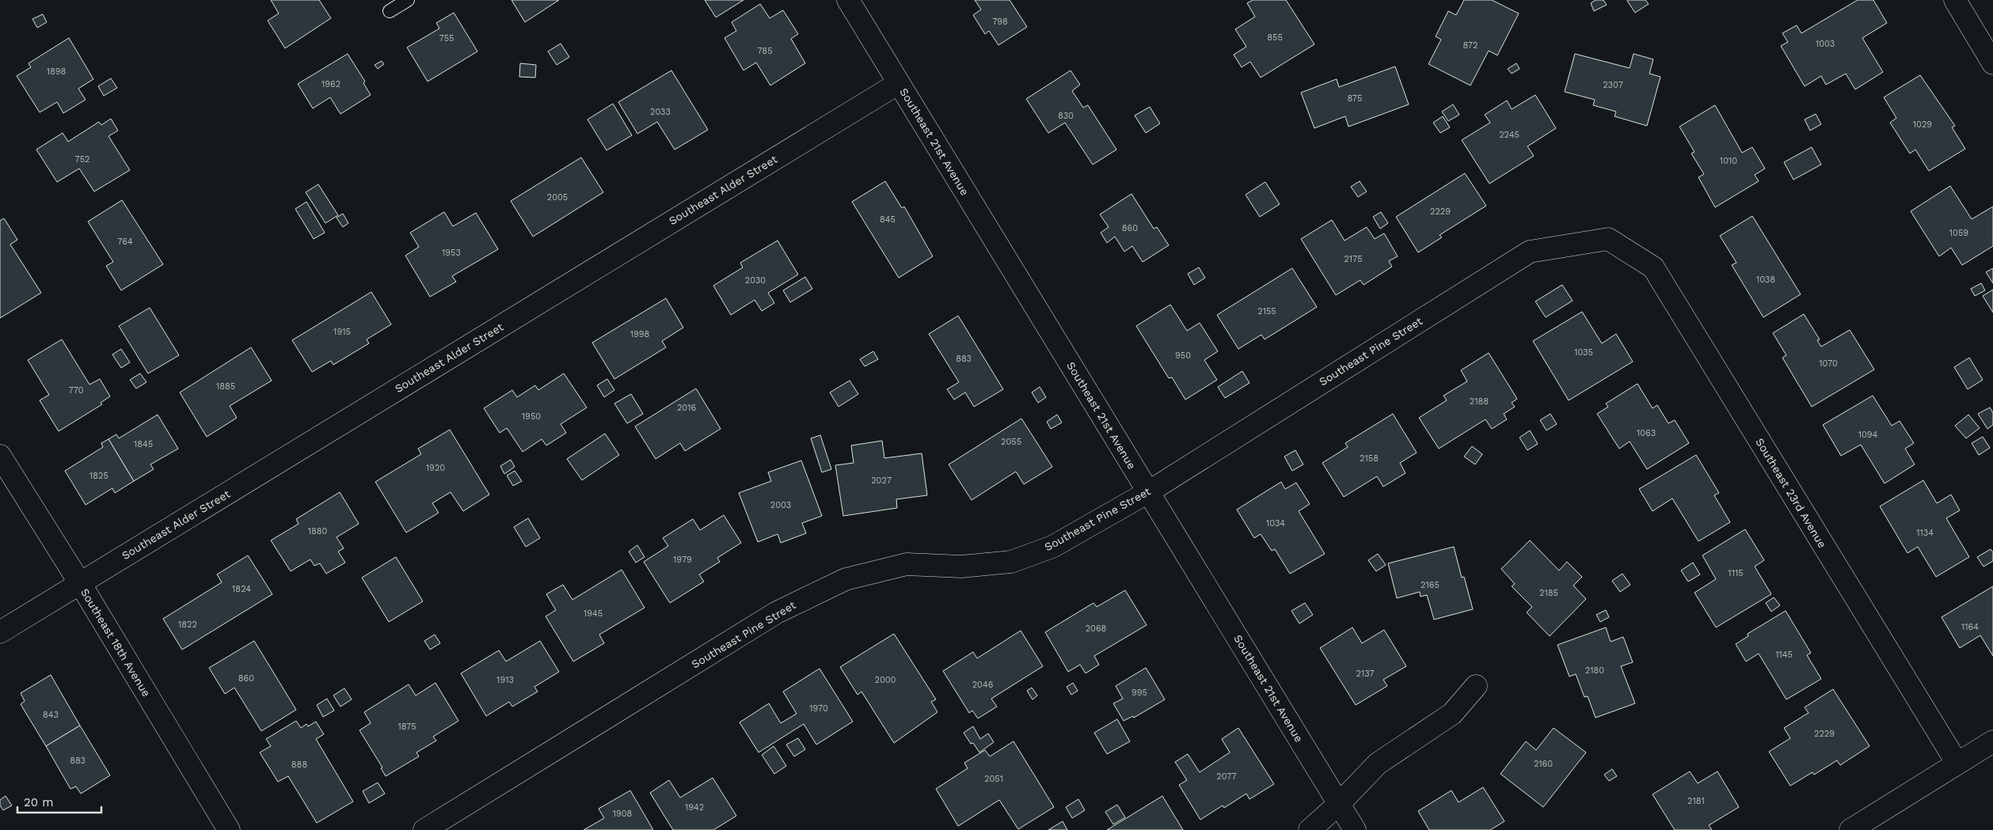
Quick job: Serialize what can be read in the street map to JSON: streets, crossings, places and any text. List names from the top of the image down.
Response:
{
  "streets": {
    "street": [
      "Southeast 21st Avenue",
      "Southeast Alder Street",
      "Southeast Pine Street",
      "Southeast 23rd Avenue",
      "Southeast 18th Avenue"
    ]
  },
  "crossings": [
    ["Southeast 21st Avenue", "Southeast Alder Street"],
    ["Southeast 21st Avenue", "Southeast Pine Street"],
    ["Southeast Alder Street", "Southeast 18th Avenue"],
    ["Southeast Pine Street", "Southeast 23rd Avenue"]
  ],
  "house_numbers": [
    "798",
    "855",
    "755",
    "1003",
    "872",
    "785",
    "1898",
    "1962",
    "2307",
    "875",
    "2033",
    "830",
    "1029",
    "2245",
    "752",
    "1010",
    "2005",
    "2229",
    "845",
    "860",
    "1059",
    "764",
    "1953",
    "2175",
    "1038",
    "2030",
    "2155",
    "1915",
    "1998",
    "1035",
    "950",
    "883",
    "1070",
    "1885",
    "770",
    "2188",
    "2016",
    "1950",
    "1063",
    "1094",
    "2055",
    "1845",
    "2158",
    "1920",
    "1825",
    "2027",
    "2003",
    "1034",
    "1880",
    "1134",
    "1979",
    "1115",
    "2165",
    "1824",
    "2185",
    "1945",
    "1822",
    "1164",
    "2068",
    "1145",
    "2180",
    "2137",
    "860",
    "1913",
    "2000",
    "2046",
    "995",
    "1970",
    "843",
    "1875",
    "2229",
    "883",
    "2160",
    "888",
    "2077",
    "2051",
    "2181",
    "1942",
    "1908"
  ],
  "scale_bar": "20 m"
}
